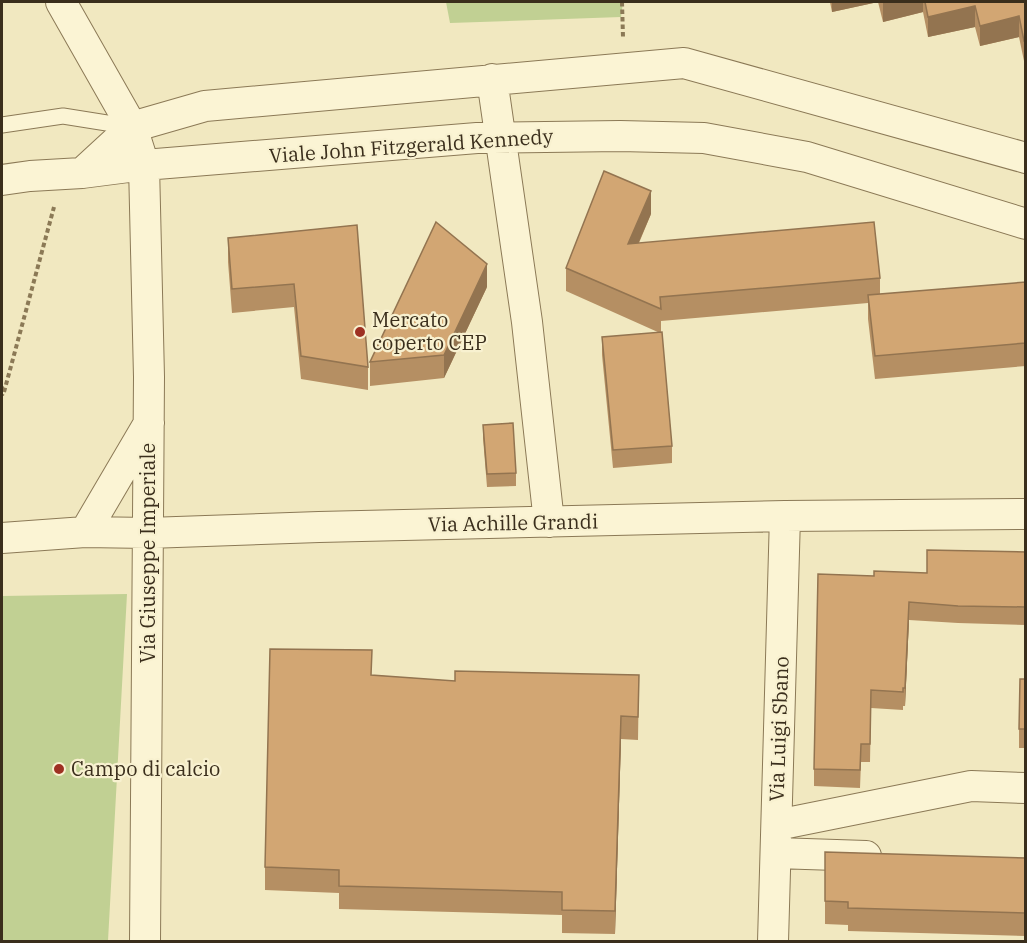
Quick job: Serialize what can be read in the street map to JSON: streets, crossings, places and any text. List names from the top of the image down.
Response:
{
  "streets": {
    "street": [
      "Viale John Fitzgerald Kennedy",
      "Via Achille Grandi",
      "Via Giuseppe Imperiale",
      "Via Luigi Sbano"
    ]
  },
  "crossings": [
    ["Viale John Fitzgerald Kennedy", "Via Giuseppe Imperiale"],
    ["Via Achille Grandi", "Via Giuseppe Imperiale"],
    ["Via Achille Grandi", "Via Luigi Sbano"]
  ],
  "places": ["Mercato coperto CEP", "Campo di calcio"]
}
